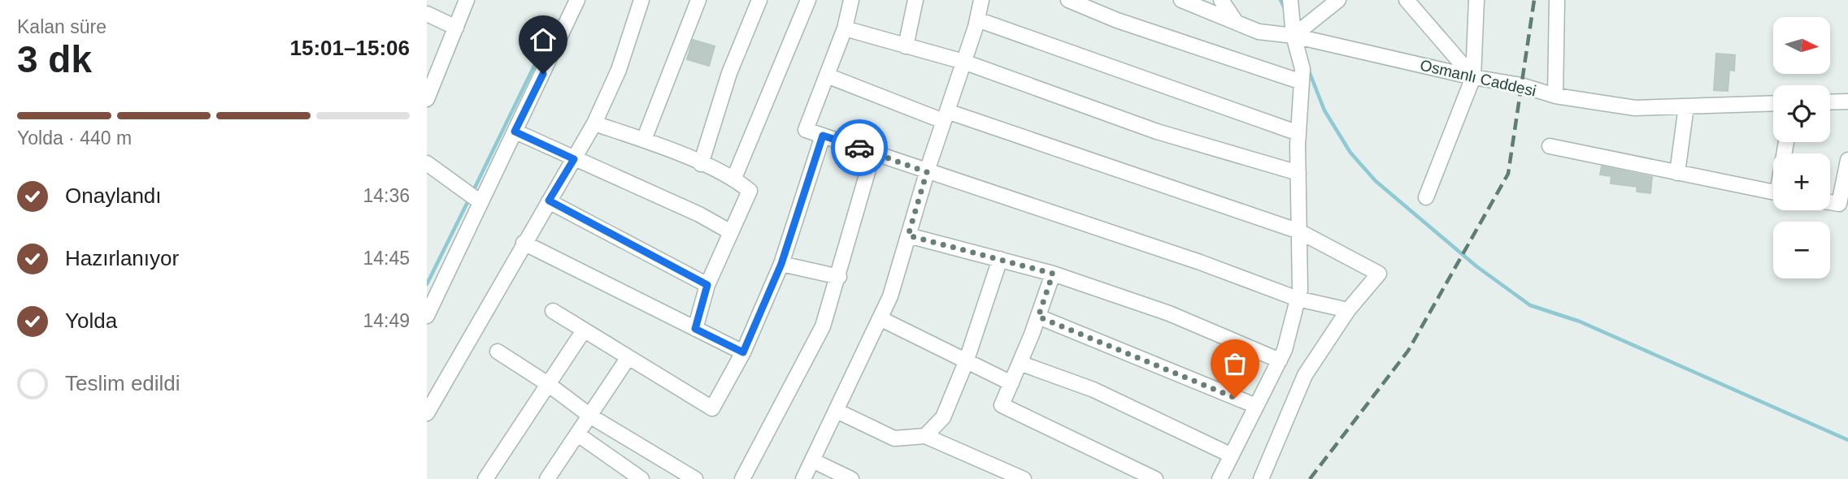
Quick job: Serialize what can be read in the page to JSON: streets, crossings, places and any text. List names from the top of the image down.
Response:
{
  "streets": {
    "street": ["Osmanlı Caddesi"]
  },
  "north": "right",
  "page": {
    "heading": ["3 dk", "Kalan süre", "15:01–15:06"],
    "map_buttons": ["+", "−"],
    "bar": "Yolda · 440 m",
    "list": [
      ["Onaylandı", "14:36"],
      ["Hazırlanıyor", "14:45"],
      ["Yolda", "14:49"],
      "Teslim edildi"
    ]
  }
}
